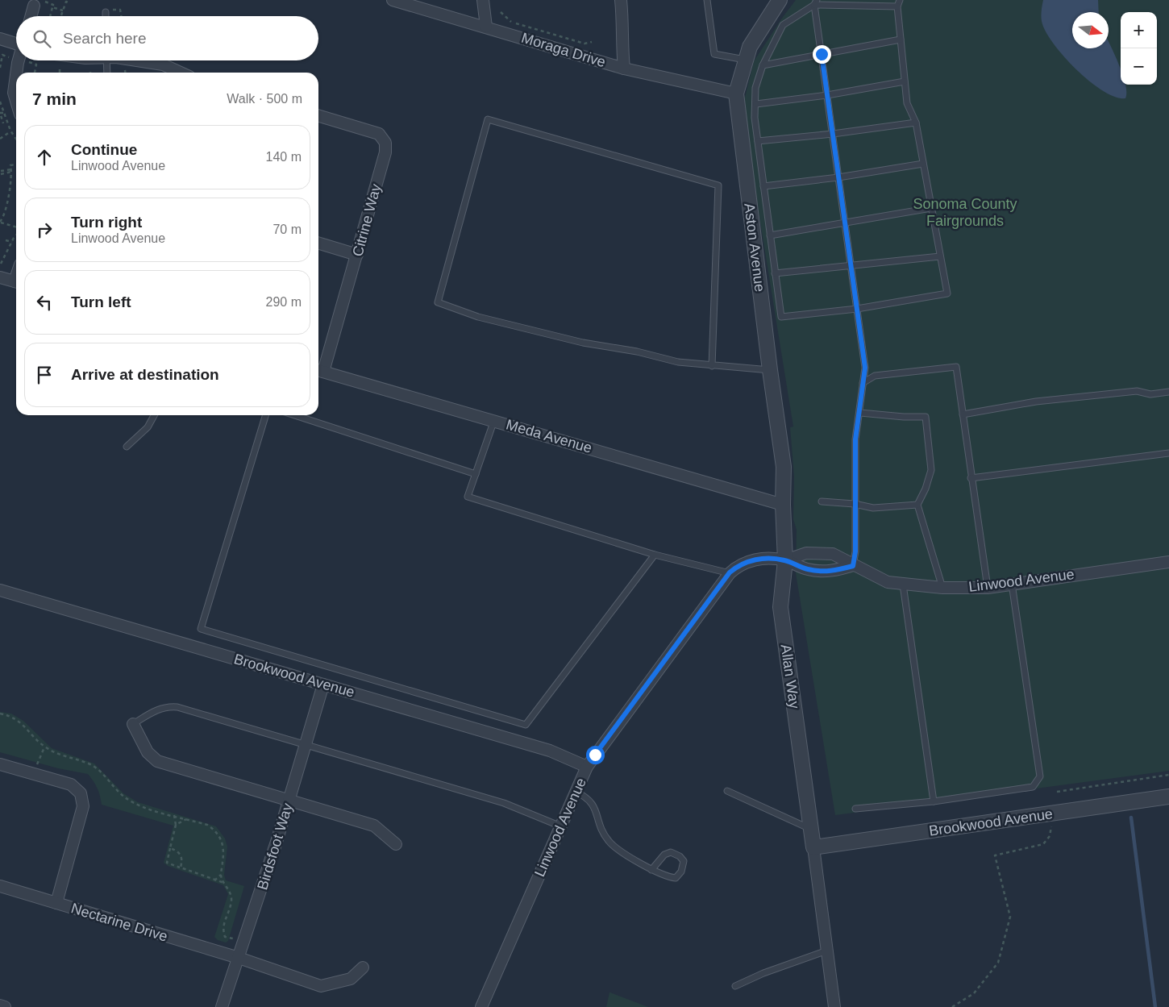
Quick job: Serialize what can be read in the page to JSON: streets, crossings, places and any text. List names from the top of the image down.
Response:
{
  "streets": {
    "street": [
      "Moraga Drive",
      "Citrine Way",
      "Aston Avenue",
      "Meda Avenue",
      "Linwood Avenue",
      "Brookwood Avenue",
      "Allan Way",
      "Birdsfoot Way",
      "Nectarine Drive"
    ]
  },
  "crossings": [
    ["Moraga Drive", "Aston Avenue"],
    ["Citrine Way", "Meda Avenue"],
    ["Aston Avenue", "Meda Avenue"],
    ["Aston Avenue", "Allan Way"],
    ["Meda Avenue", "Allan Way"],
    ["Linwood Avenue", "Brookwood Avenue"],
    ["Linwood Avenue", "Allan Way"],
    ["Brookwood Avenue", "Allan Way"],
    ["Brookwood Avenue", "Birdsfoot Way"],
    ["Birdsfoot Way", "Nectarine Drive"]
  ],
  "parks": ["Sonoma County Fairgrounds"],
  "north": "right",
  "page": {
    "map_buttons": ["+", "−"],
    "search": "Search here",
    "heading": ["7 min", "Walk · 500 m"],
    "list": [
      ["Continue", "Linwood Avenue", "140 m"],
      ["Turn right", "Linwood Avenue", "70 m"],
      ["Turn left", "290 m"],
      "Arrive at destination"
    ]
  }
}
